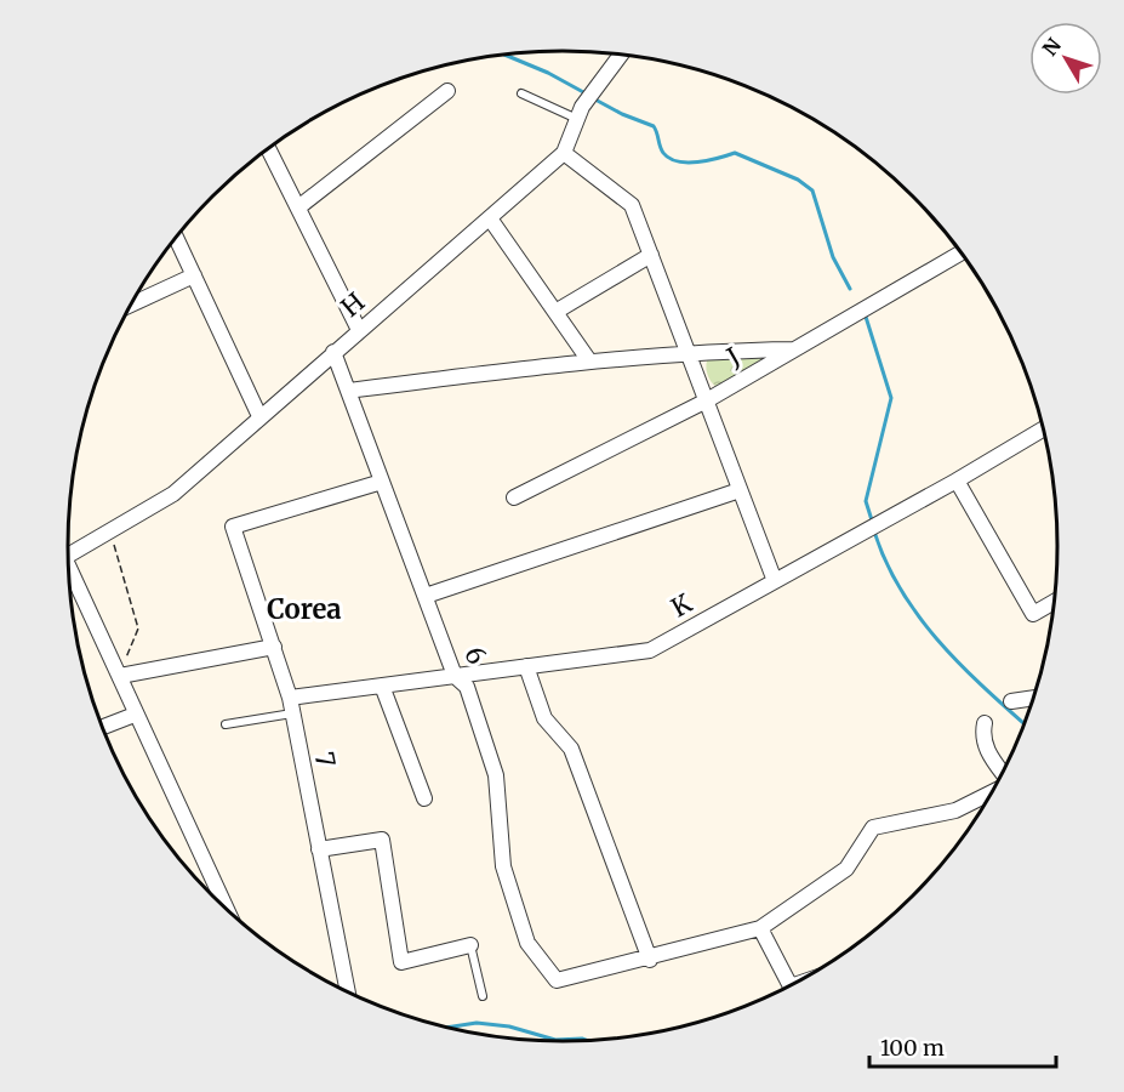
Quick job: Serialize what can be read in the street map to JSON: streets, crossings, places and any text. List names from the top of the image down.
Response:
{
  "streets": {
    "street": [
      "H",
      "J",
      "K",
      "6",
      "7"
    ]
  },
  "crossings": [
    ["H", "6"],
    ["K", "6"],
    ["K", "7"],
    ["6", "7"]
  ],
  "districts": ["Corea"],
  "scale_bar": "100 m",
  "north": "top left"
}
